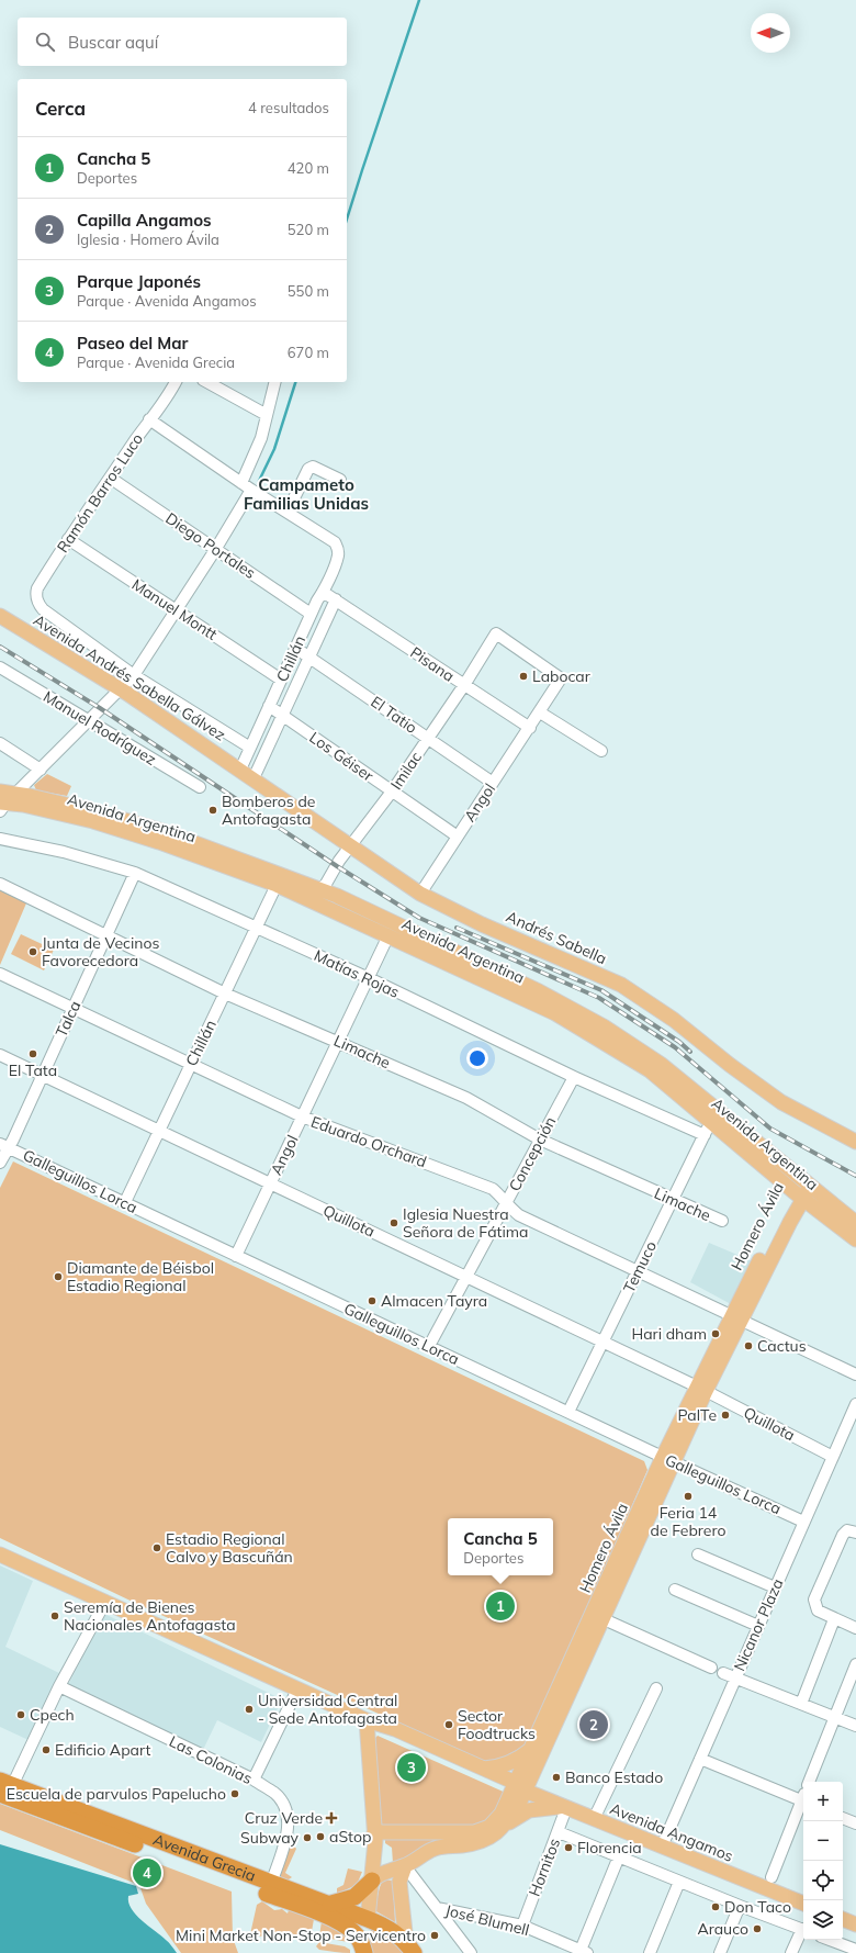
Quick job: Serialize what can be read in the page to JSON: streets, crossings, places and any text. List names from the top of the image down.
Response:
{
  "streets": {
    "highway": ["Avenida Grecia"],
    "main road": [
      "Avenida Andrés Sabella Gálvez",
      "Avenida Argentina",
      "Andrés Sabella",
      "Homero Ávila",
      "Avenida Angamos"
    ],
    "street": [
      "Ramón Barros Luco",
      "Diego Portales",
      "Manuel Montt",
      "Chillán",
      "Pisana",
      "El Tatio",
      "Manuel Rodríguez",
      "Los Géiser",
      "Imilac",
      "Angol",
      "Matías Rojas",
      "Talca",
      "Limache",
      "Eduardo Orchard",
      "Concepción",
      "Galleguillos Lorca",
      "Quillota",
      "Temuco",
      "Nicanor Plaza",
      "Las Colonias",
      "Hornitos",
      "José Blumell"
    ]
  },
  "crossings": [
    ["Ramón Barros Luco", "Diego Portales"],
    ["Ramón Barros Luco", "Manuel Montt"],
    ["Diego Portales", "Chillán"],
    ["Manuel Montt", "Chillán"],
    ["Chillán", "Pisana"],
    ["Chillán", "Avenida Andrés Sabella Gálvez"],
    ["Chillán", "El Tatio"],
    ["Chillán", "Los Géiser"],
    ["Chillán", "Avenida Argentina"],
    ["Chillán", "Andrés Sabella"],
    ["Chillán", "Matías Rojas"],
    ["Chillán", "Limache"],
    ["Chillán", "Eduardo Orchard"],
    ["Chillán", "Galleguillos Lorca"],
    ["Chillán", "Quillota"],
    ["Pisana", "Imilac"],
    ["Pisana", "Angol"],
    ["Avenida Andrés Sabella Gálvez", "Andrés Sabella"],
    ["El Tatio", "Imilac"],
    ["El Tatio", "Angol"],
    ["Los Géiser", "Imilac"],
    ["Los Géiser", "Angol"],
    ["Imilac", "Angol"],
    ["Imilac", "Avenida Argentina"],
    ["Imilac", "Andrés Sabella"],
    ["Angol", "Avenida Argentina"],
    ["Angol", "Andrés Sabella"],
    ["Angol", "Matías Rojas"],
    ["Angol", "Limache"],
    ["Angol", "Eduardo Orchard"],
    ["Angol", "Galleguillos Lorca"],
    ["Angol", "Quillota"],
    ["Avenida Argentina", "Homero Ávila"],
    ["Avenida Argentina", "Temuco"],
    ["Matías Rojas", "Talca"],
    ["Matías Rojas", "Concepción"],
    ["Matías Rojas", "Temuco"],
    ["Talca", "Limache"],
    ["Talca", "Eduardo Orchard"],
    ["Talca", "Galleguillos Lorca"],
    ["Talca", "Quillota"],
    ["Limache", "Concepción"],
    ["Limache", "Temuco"],
    ["Eduardo Orchard", "Concepción"],
    ["Eduardo Orchard", "Homero Ávila"],
    ["Eduardo Orchard", "Temuco"],
    ["Concepción", "Galleguillos Lorca"],
    ["Concepción", "Quillota"],
    ["Galleguillos Lorca", "Homero Ávila"],
    ["Galleguillos Lorca", "Temuco"],
    ["Galleguillos Lorca", "Nicanor Plaza"],
    ["Quillota", "Homero Ávila"],
    ["Quillota", "Temuco"],
    ["Quillota", "Nicanor Plaza"],
    ["Homero Ávila", "Avenida Angamos"],
    ["Nicanor Plaza", "Avenida Angamos"],
    ["Las Colonias", "Avenida Grecia"],
    ["Avenida Angamos", "Hornitos"],
    ["Hornitos", "José Blumell"]
  ],
  "districts": ["Campameto Familias Unidas"],
  "places": {
    "other": [
      "Labocar",
      "Bomberos de Antofagasta",
      "Junta de Vecinos Favorecedora",
      "El Tata",
      "Iglesia Nuestra Señora de Fátima",
      "Diamante de Béisbol Estadio Regional",
      "Almacen Tayra",
      "Hari dham",
      "Cactus",
      "PalTe",
      "Feria 14 de Febrero",
      "Estadio Regional Calvo y Bascuñán",
      "Seremía de Bienes Nacionales Antofagasta",
      "Universidad Central - Sede Antofagasta",
      "Cpech",
      "Sector Foodtrucks",
      "Edificio Apart",
      "Banco Estado",
      "Escuela de parvulos Papelucho",
      "aStop",
      "Subway",
      "Florencia",
      "Don Taco",
      "Arauco",
      "Mini Market Non-Stop - Servicentro"
    ],
    "health": ["Cruz Verde"]
  },
  "north": "left",
  "page": {
    "search": "Buscar aquí",
    "heading": ["Cerca", "4 resultados"],
    "list": [
      {
        "mark": "1",
        "name": "Cancha 5",
        "note": "Deportes",
        "value": "420 m"
      },
      {
        "mark": "2",
        "name": "Capilla Angamos",
        "note": "Iglesia · Homero Ávila",
        "value": "520 m"
      },
      {
        "mark": "3",
        "name": "Parque Japonés",
        "note": "Parque · Avenida Angamos",
        "value": "550 m"
      },
      {
        "mark": "4",
        "name": "Paseo del Mar",
        "note": "Parque · Avenida Grecia",
        "value": "670 m"
      }
    ],
    "popup": ["Cancha 5", "Deportes"],
    "pins": [
      "1",
      "2",
      "3",
      "4"
    ],
    "map_buttons": ["+", "−"]
  }
}
